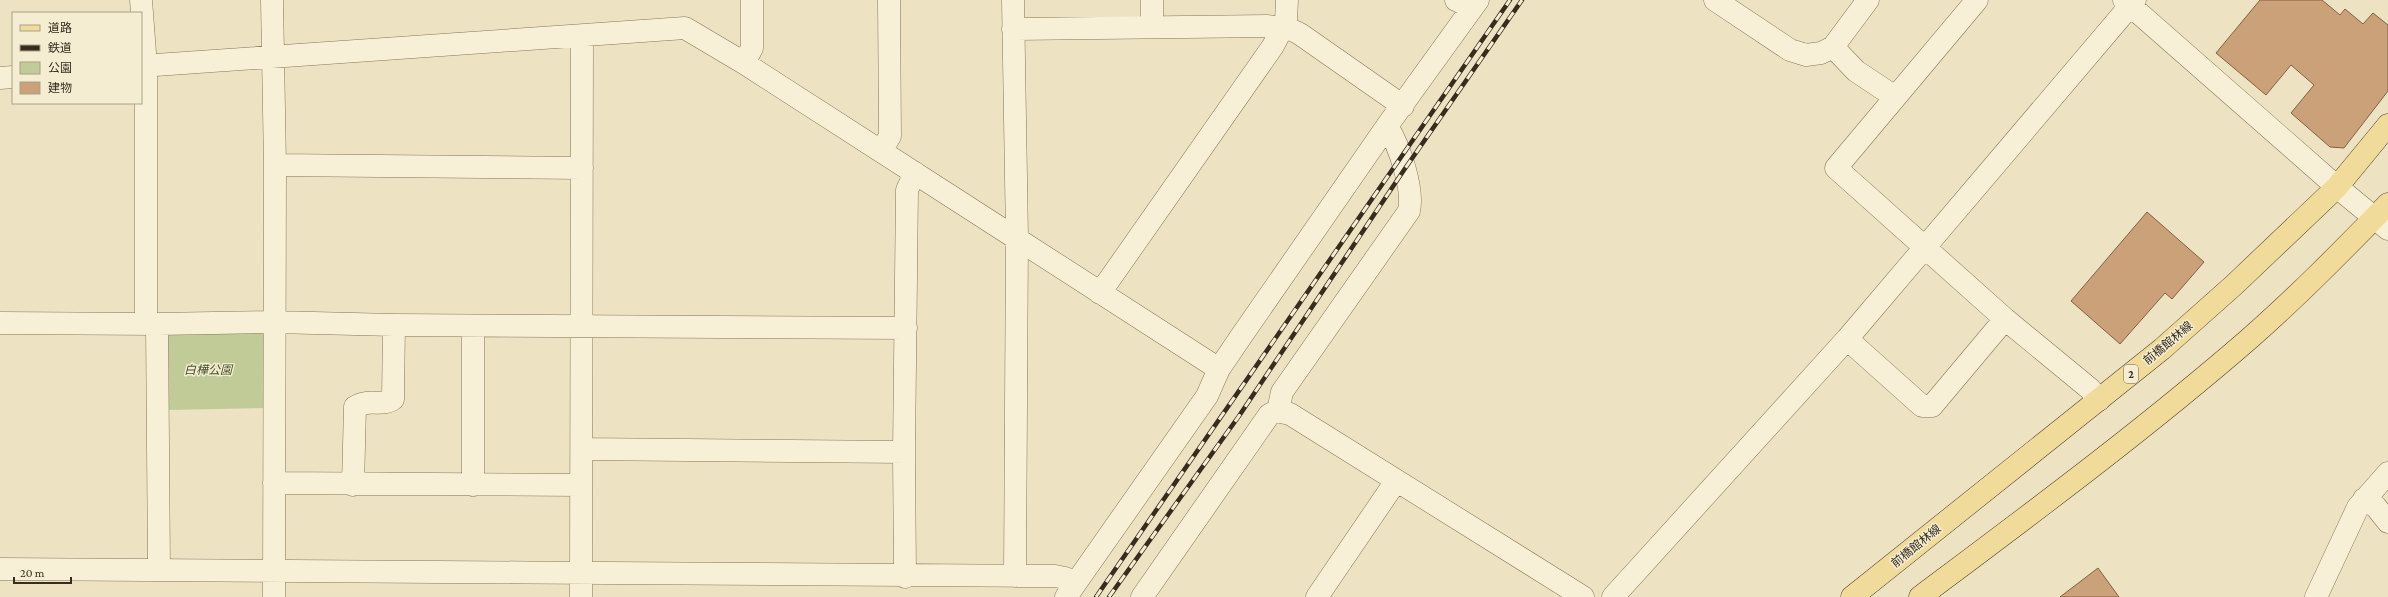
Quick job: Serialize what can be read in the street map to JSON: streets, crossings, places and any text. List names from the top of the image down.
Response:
{
  "streets": {
    "main road": ["前橋館林線", "2"]
  },
  "parks": ["白樺公園"],
  "legend": [
    "道路",
    "鉄道",
    "公園",
    "建物"
  ],
  "scale_bar": "20 m"
}
